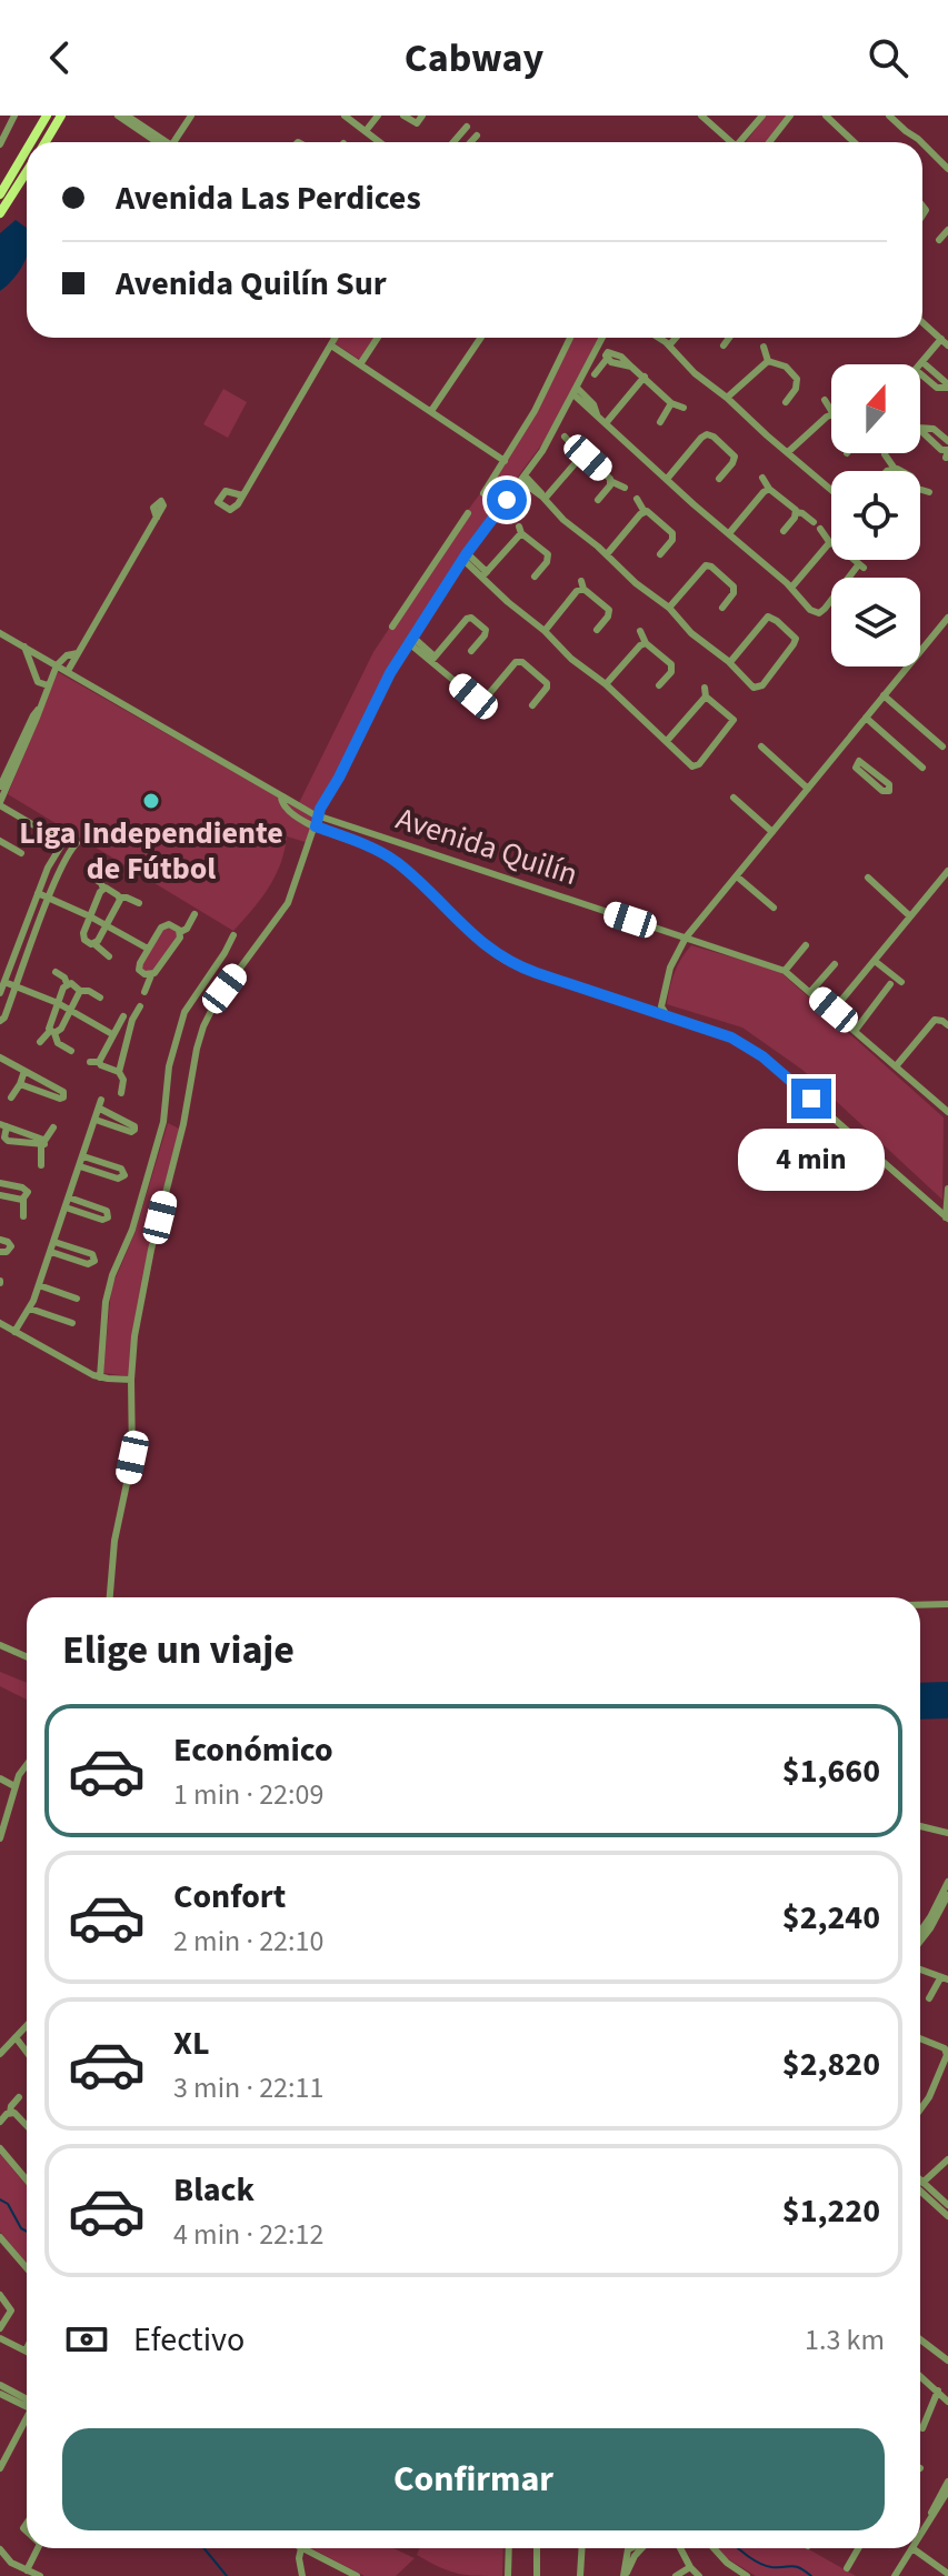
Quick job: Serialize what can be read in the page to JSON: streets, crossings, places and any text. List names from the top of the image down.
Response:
{
  "streets": {
    "street": ["Avenida Quilín"]
  },
  "places": ["Liga Independiente de Fútbol"],
  "north": "top",
  "page": {
    "header": "Cabway",
    "banner": ["Avenida Las Perdices", "Avenida Quilín Sur"],
    "bubble": "4 min",
    "heading": "Elige un viaje",
    "list": [
      {
        "name": "Económico",
        "note": "1 min · 22:09",
        "value": "$1,660"
      },
      {
        "name": "Confort",
        "note": "2 min · 22:10",
        "value": "$2,240"
      },
      {
        "name": "XL",
        "note": "3 min · 22:11",
        "value": "$2,820"
      },
      {
        "name": "Black",
        "note": "4 min · 22:12",
        "value": "$1,220"
      }
    ],
    "pay": ["Efectivo", "1.3 km"],
    "buttons": "Confirmar"
  }
}
